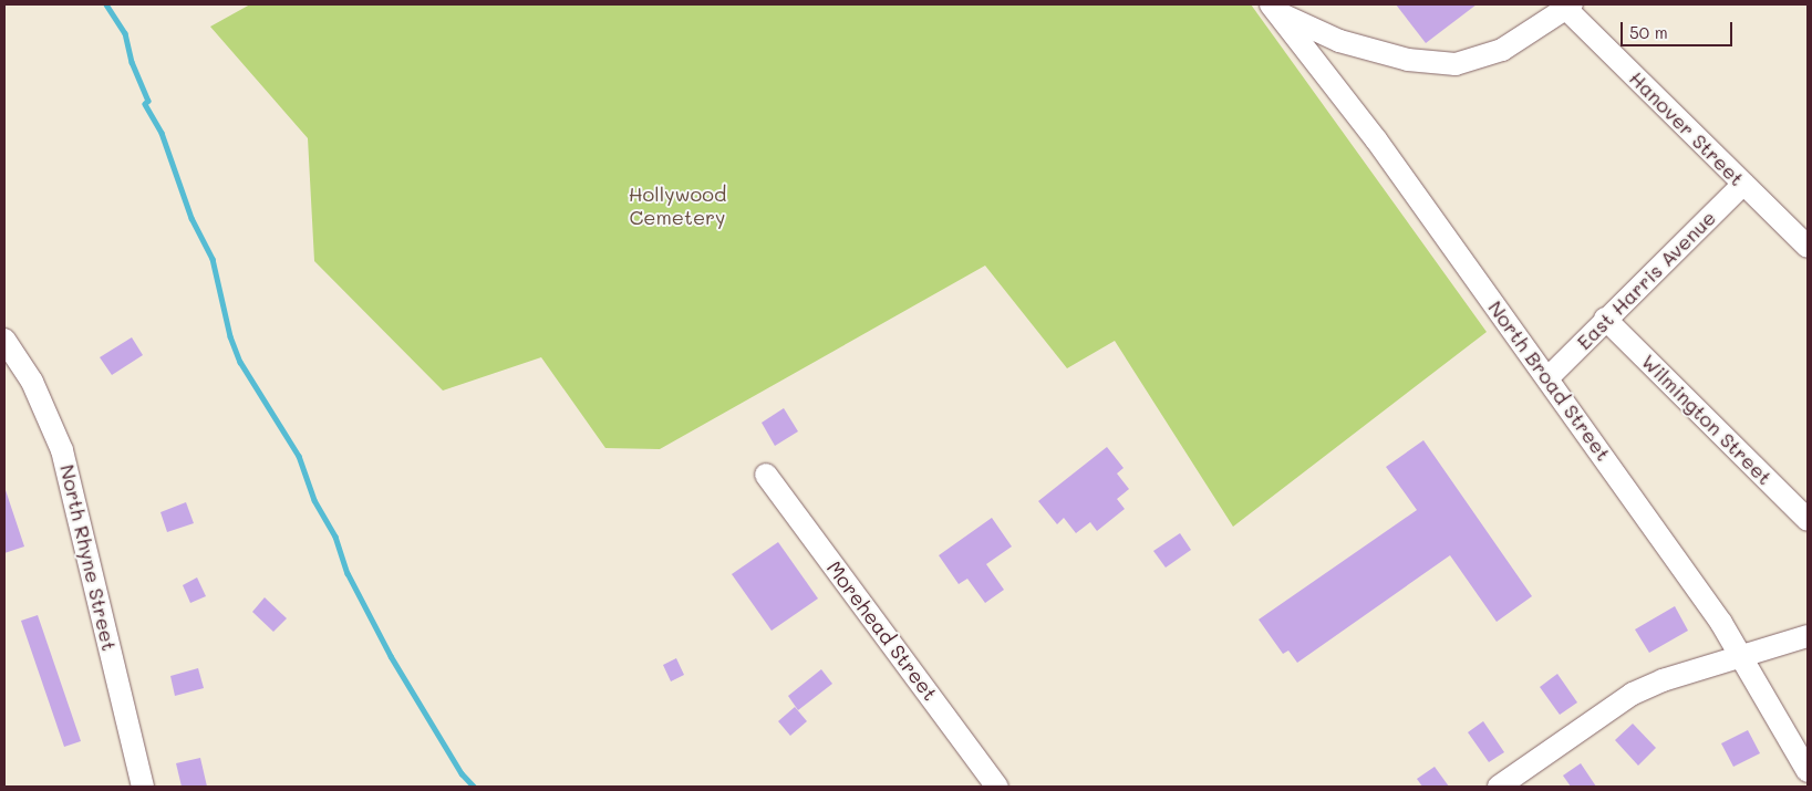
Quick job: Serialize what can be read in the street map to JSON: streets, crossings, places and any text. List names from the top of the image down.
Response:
{
  "streets": {
    "street": [
      "Hanover Street",
      "East Harris Avenue",
      "North Broad Street",
      "Wilmington Street",
      "North Rhyne Street",
      "Morehead Street"
    ]
  },
  "crossings": [
    ["Hanover Street", "East Harris Avenue"],
    ["East Harris Avenue", "North Broad Street"],
    ["East Harris Avenue", "Wilmington Street"]
  ],
  "parks": ["Hollywood Cemetery"],
  "scale_bar": "50 m"
}
